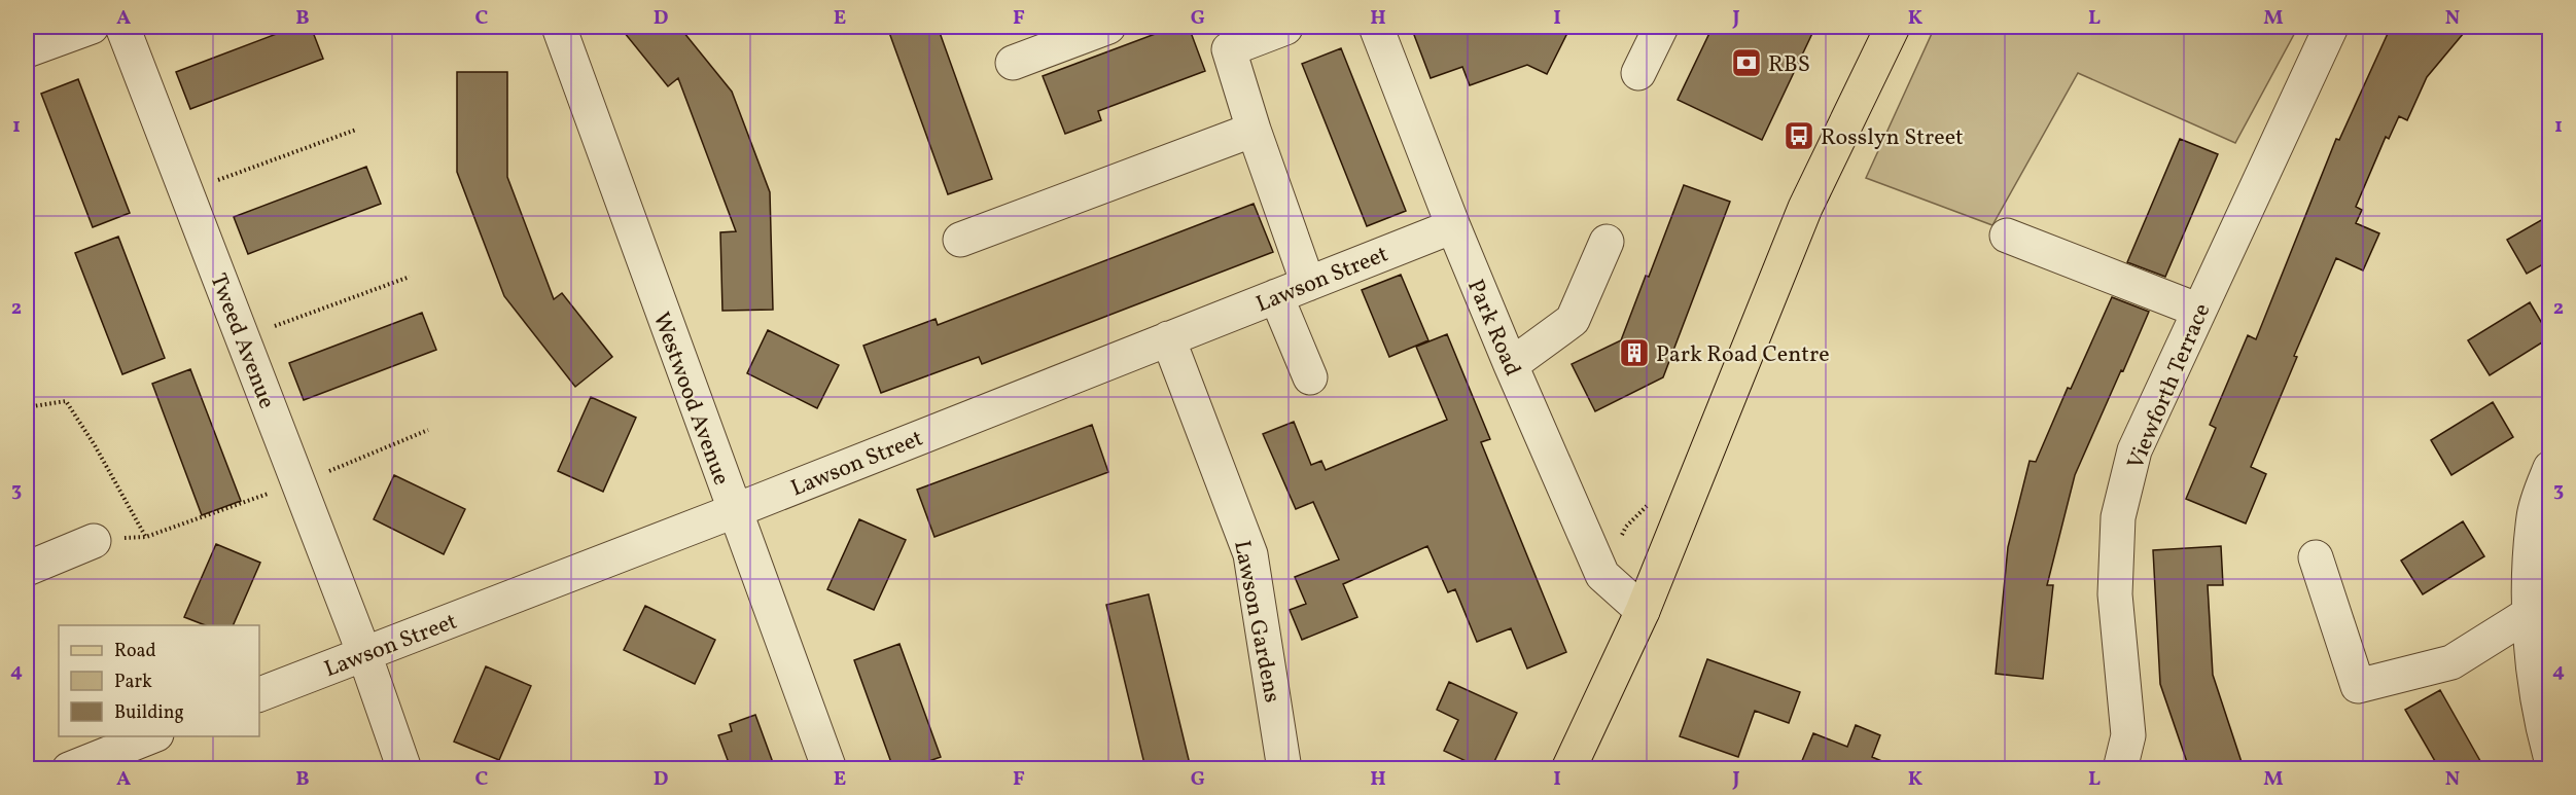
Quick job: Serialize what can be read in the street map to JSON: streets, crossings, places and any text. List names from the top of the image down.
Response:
{
  "streets": {
    "street": [
      "Lawson Street",
      "Park Road",
      "Tweed Avenue",
      "Viewforth Terrace",
      "Westwood Avenue",
      "Lawson Gardens"
    ]
  },
  "crossings": [
    ["Lawson Street", "Park Road"],
    ["Lawson Street", "Tweed Avenue"],
    ["Lawson Street", "Westwood Avenue"],
    ["Lawson Street", "Lawson Gardens"]
  ],
  "places": {
    "bank": ["RBS"],
    "bus stop": ["Rosslyn Street"],
    "building": ["Park Road Centre"]
  },
  "legend": ["Road", "Park", "Building"],
  "grid": {
    "columns": [
      "A",
      "B",
      "C",
      "D",
      "E",
      "F",
      "G",
      "H",
      "I",
      "J",
      "K",
      "L",
      "M",
      "N"
    ],
    "rows": [
      "1",
      "2",
      "3",
      "4"
    ]
  }
}
